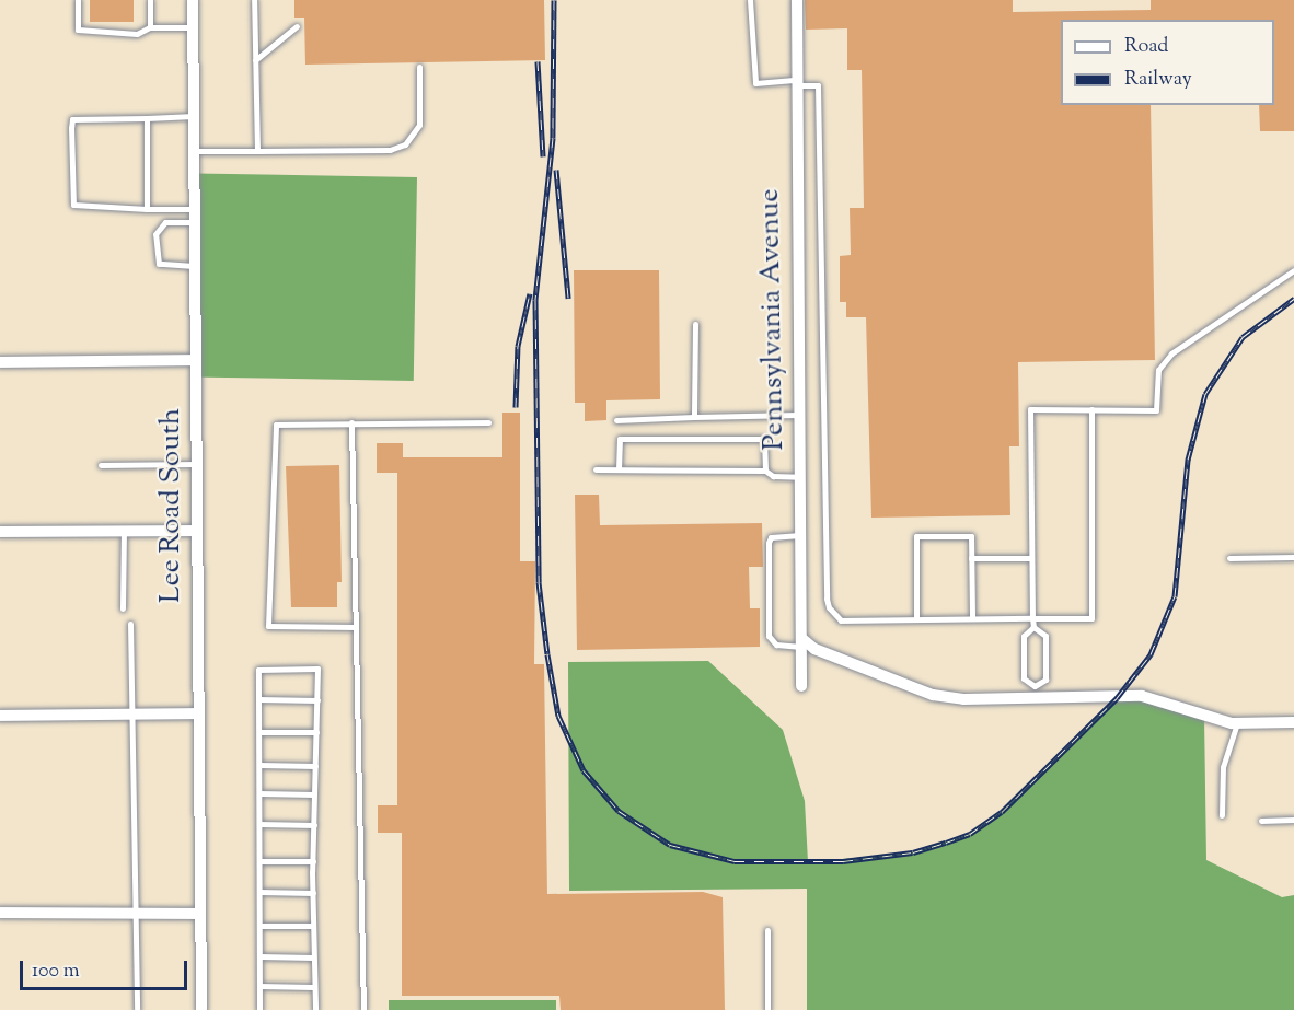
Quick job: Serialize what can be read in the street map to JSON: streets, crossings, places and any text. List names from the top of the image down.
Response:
{
  "streets": {
    "street": ["Pennsylvania Avenue", "Lee Road South"]
  },
  "legend": ["Road", "Railway"],
  "scale_bar": "100 m"
}
